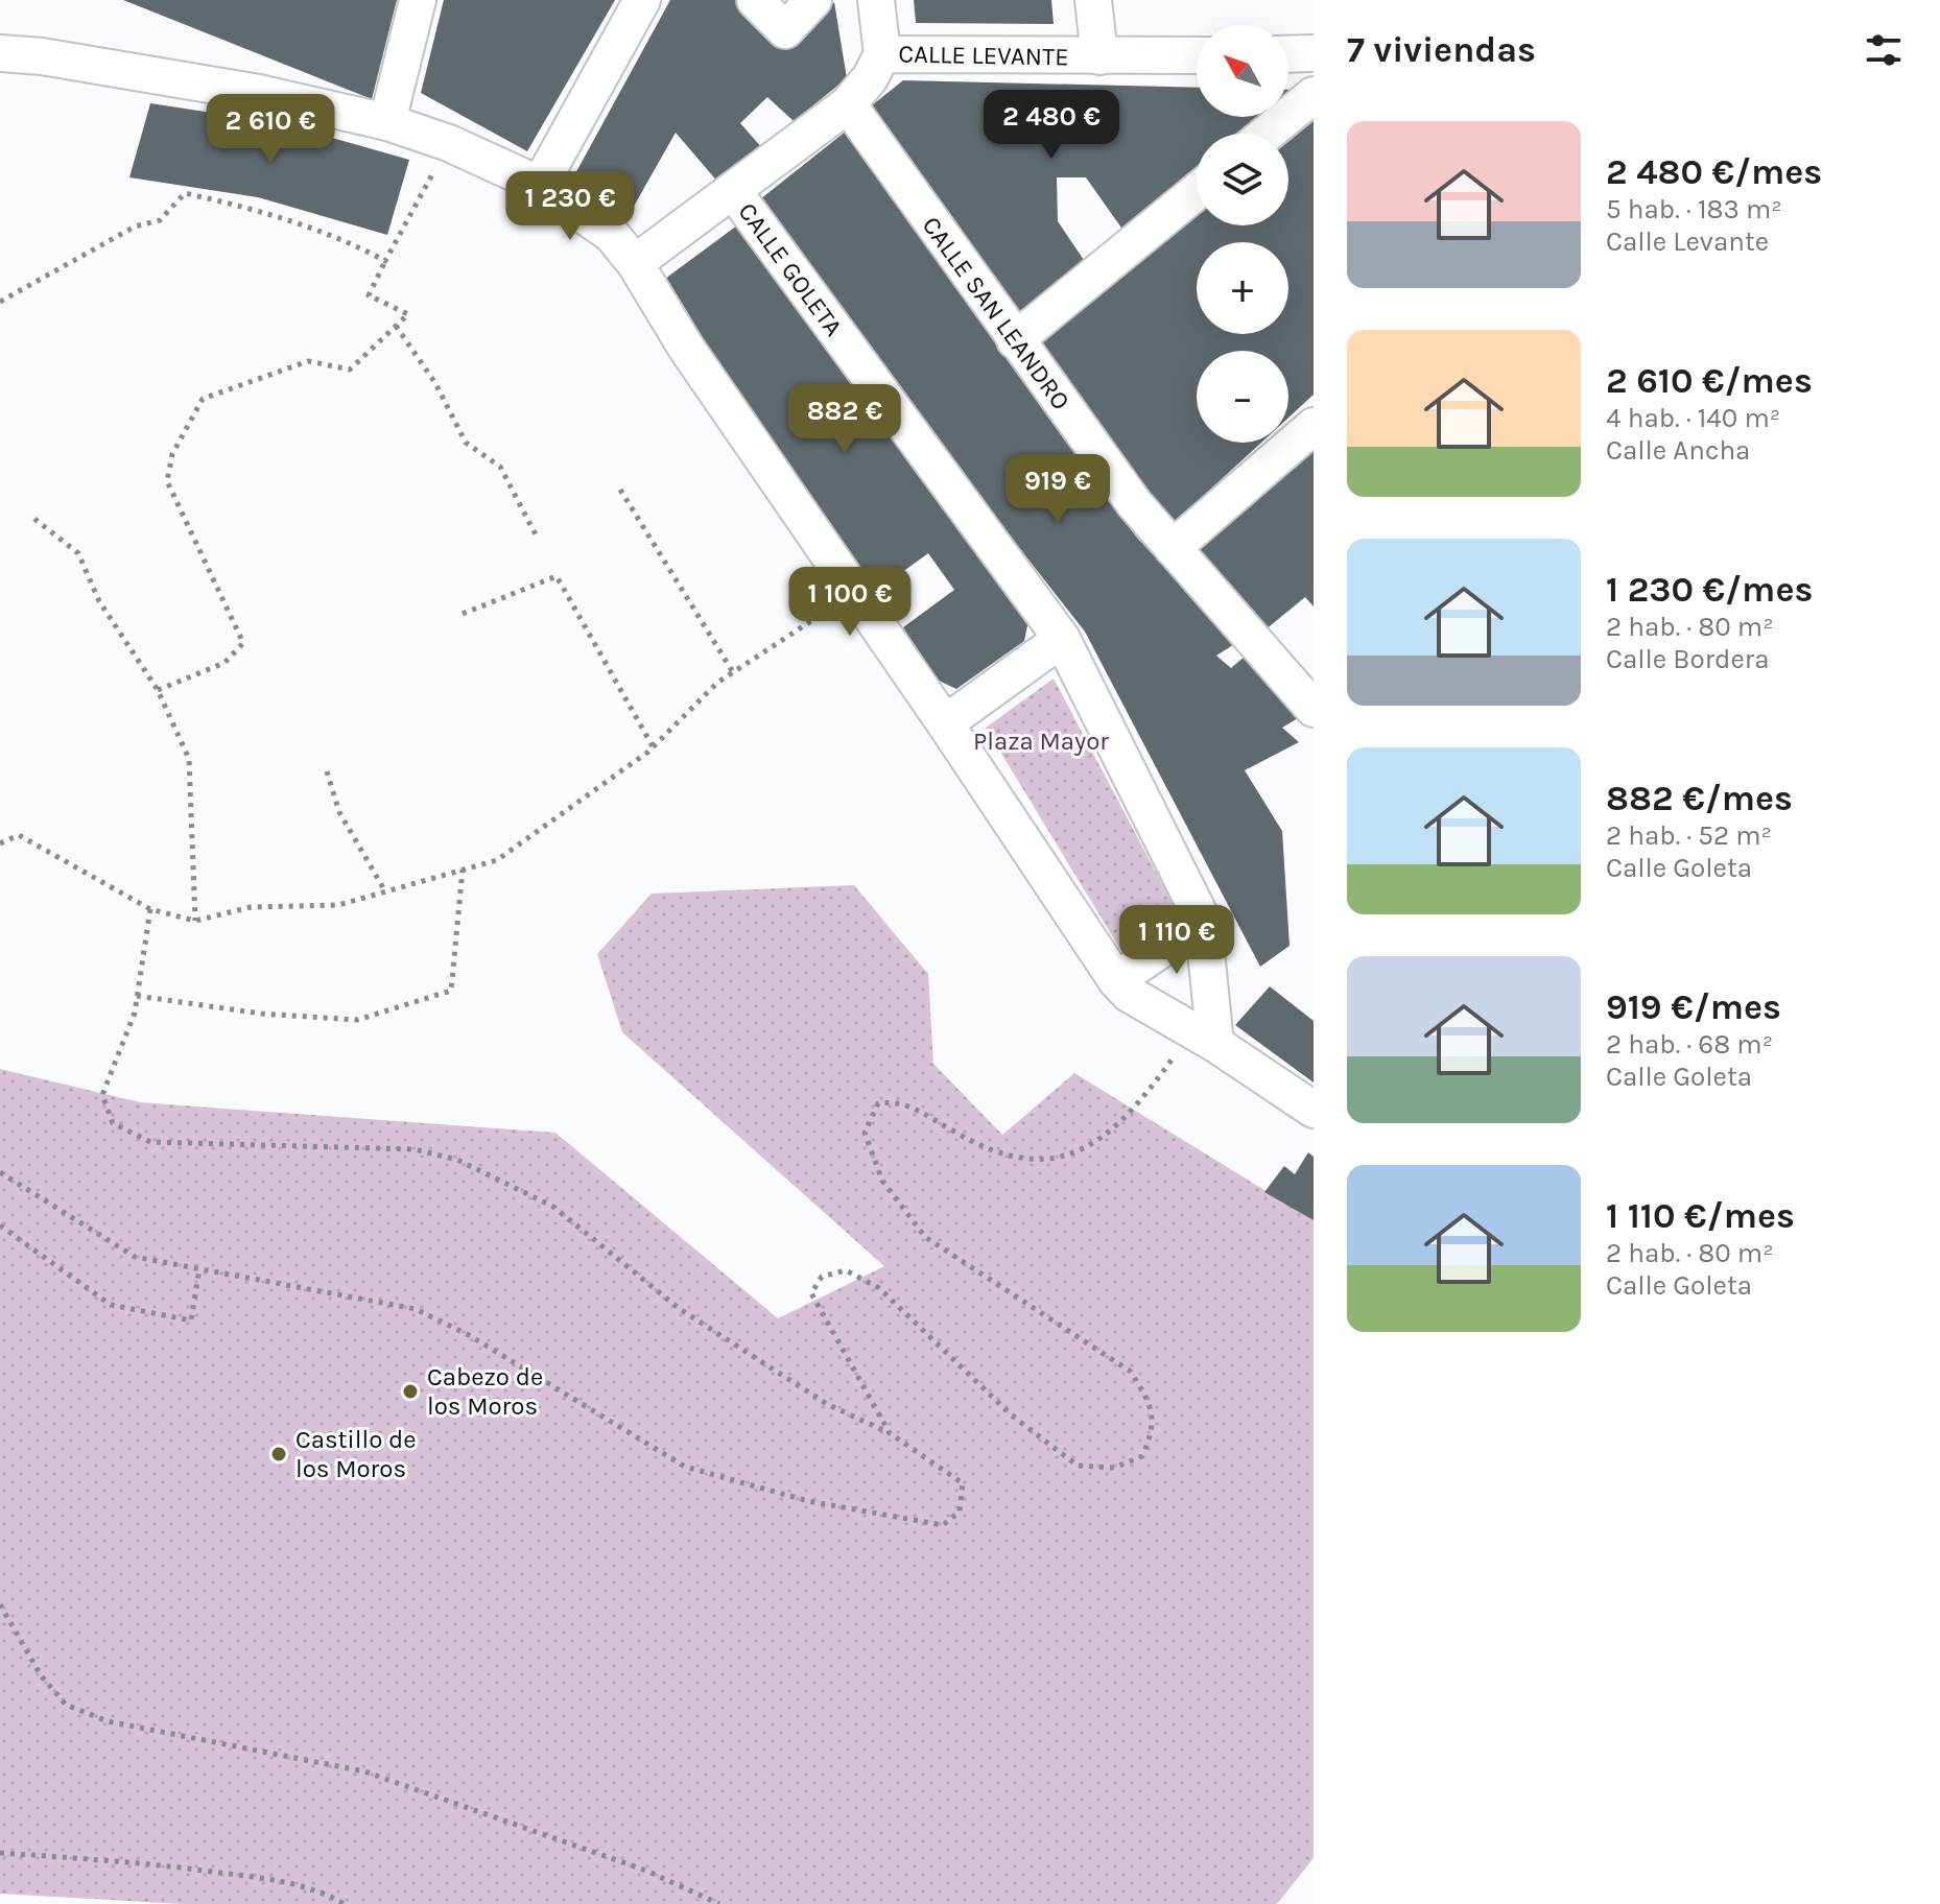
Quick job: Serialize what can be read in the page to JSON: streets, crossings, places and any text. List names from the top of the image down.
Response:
{
  "streets": {
    "street": ["CALLE LEVANTE", "CALLE GOLETA", "CALLE SAN LEANDRO"]
  },
  "crossings": [
    ["CALLE LEVANTE", "CALLE GOLETA"],
    ["CALLE LEVANTE", "CALLE SAN LEANDRO"]
  ],
  "parks": ["Plaza Mayor"],
  "places": ["Cabezo de los Moros", "Castillo de los Moros"],
  "north": "top left",
  "page": {
    "heading": "7 viviendas",
    "map_buttons": ["+", "−"],
    "price": [
      "2 480 €",
      "2 610 €",
      "1 230 €",
      "882 €",
      "919 €",
      "1 100 €",
      "1 110 €"
    ],
    "list": [
      {
        "name": "2 480 €/mes",
        "note": "5 hab. · 183 m² · Calle Levante"
      },
      {
        "name": "2 610 €/mes",
        "note": "4 hab. · 140 m² · Calle Ancha"
      },
      {
        "name": "1 230 €/mes",
        "note": "2 hab. · 80 m² · Calle Bordera"
      },
      {
        "name": "882 €/mes",
        "note": "2 hab. · 52 m² · Calle Goleta"
      },
      {
        "name": "919 €/mes",
        "note": "2 hab. · 68 m² · Calle Goleta"
      },
      {
        "name": "1 110 €/mes",
        "note": "2 hab. · 80 m² · Calle Goleta"
      }
    ]
  }
}
